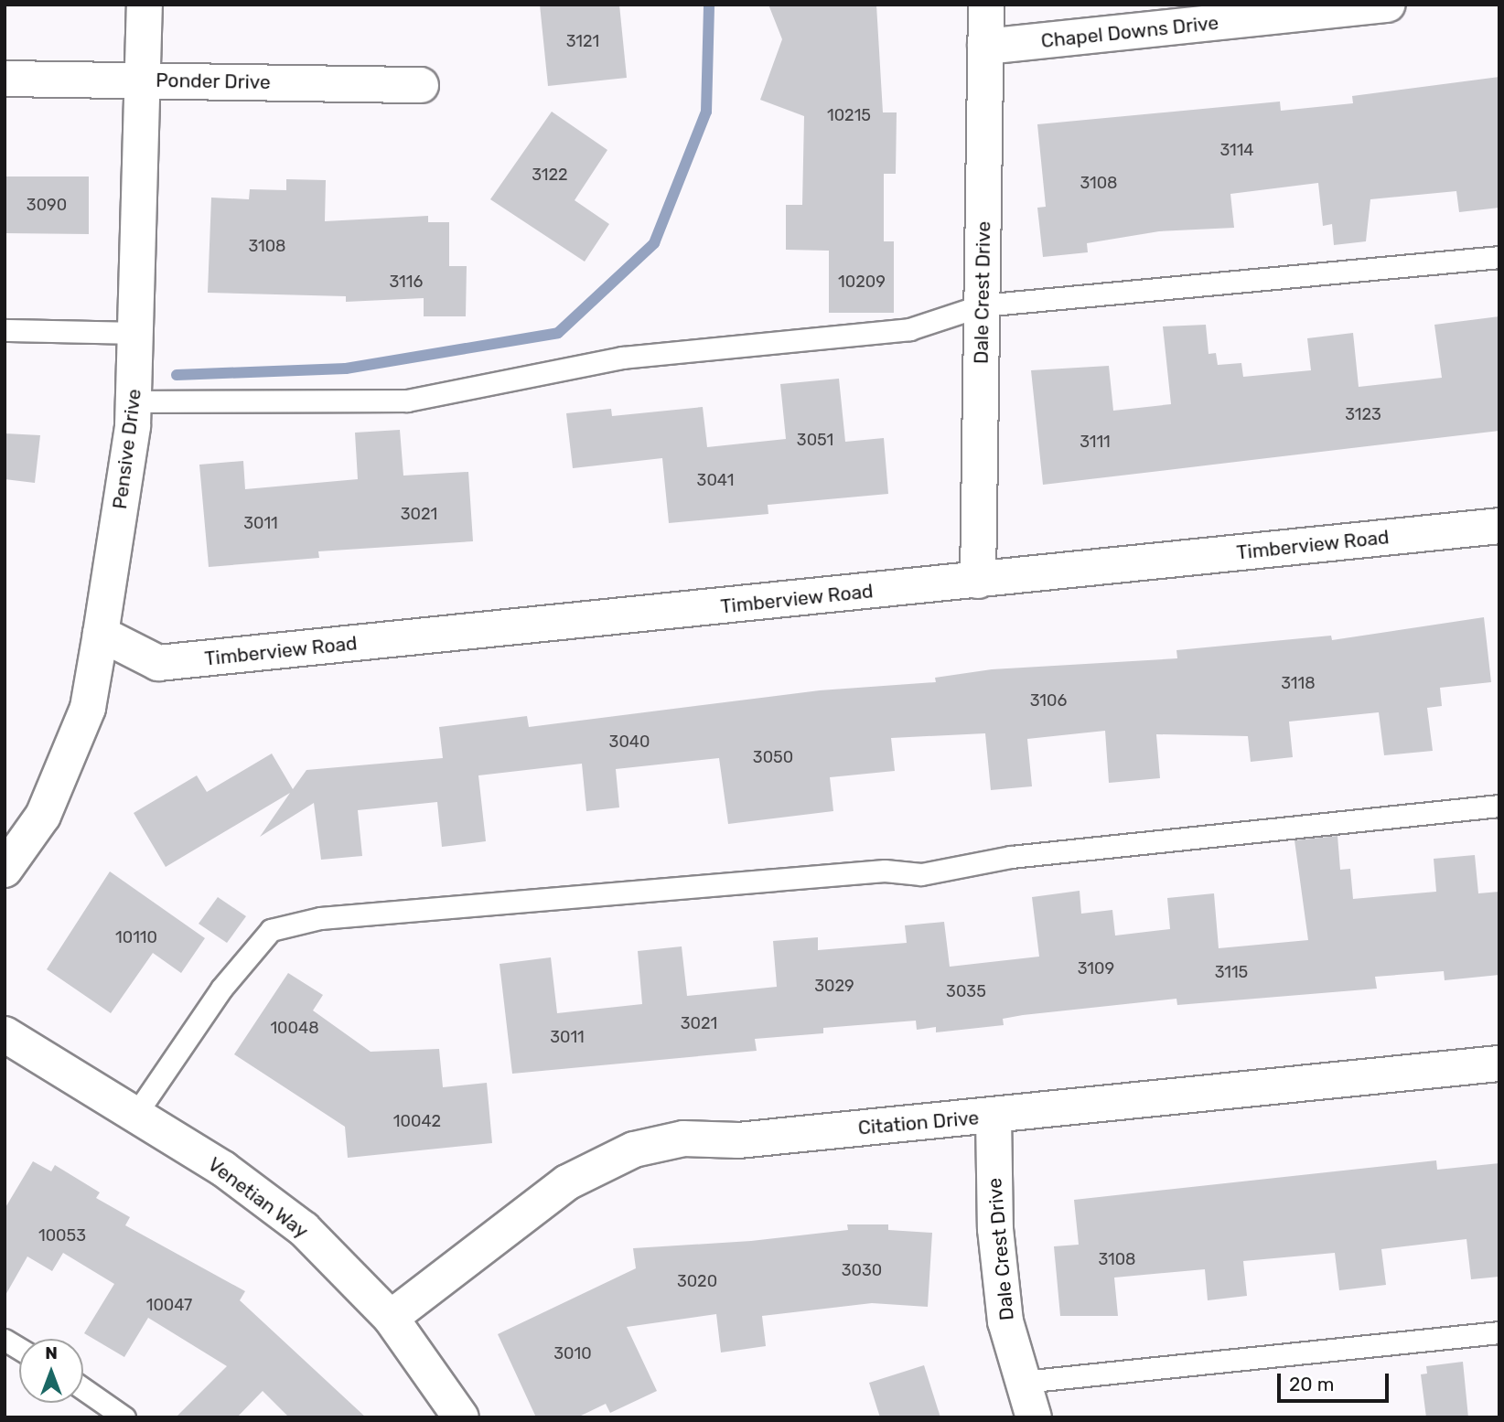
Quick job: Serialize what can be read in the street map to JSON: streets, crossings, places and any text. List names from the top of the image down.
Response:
{
  "streets": {
    "street": [
      "Chapel Downs Drive",
      "Ponder Drive",
      "Dale Crest Drive",
      "Pensive Drive",
      "Timberview Road",
      "Citation Drive",
      "Venetian Way"
    ]
  },
  "crossings": [
    ["Chapel Downs Drive", "Dale Crest Drive"],
    ["Ponder Drive", "Pensive Drive"],
    ["Dale Crest Drive", "Timberview Road"],
    ["Dale Crest Drive", "Citation Drive"],
    ["Pensive Drive", "Timberview Road"],
    ["Citation Drive", "Venetian Way"]
  ],
  "house_numbers": [
    "3121",
    "10215",
    "3114",
    "3122",
    "3108",
    "3090",
    "3108",
    "3116",
    "10209",
    "3123",
    "3051",
    "3111",
    "3041",
    "3021",
    "3011",
    "3118",
    "3106",
    "3040",
    "3050",
    "10110",
    "3109",
    "3115",
    "3029",
    "3035",
    "3021",
    "10048",
    "3011",
    "10042",
    "10053",
    "3108",
    "3030",
    "3020",
    "10047",
    "3010"
  ],
  "scale_bar": "20 m",
  "north": "top"
}
